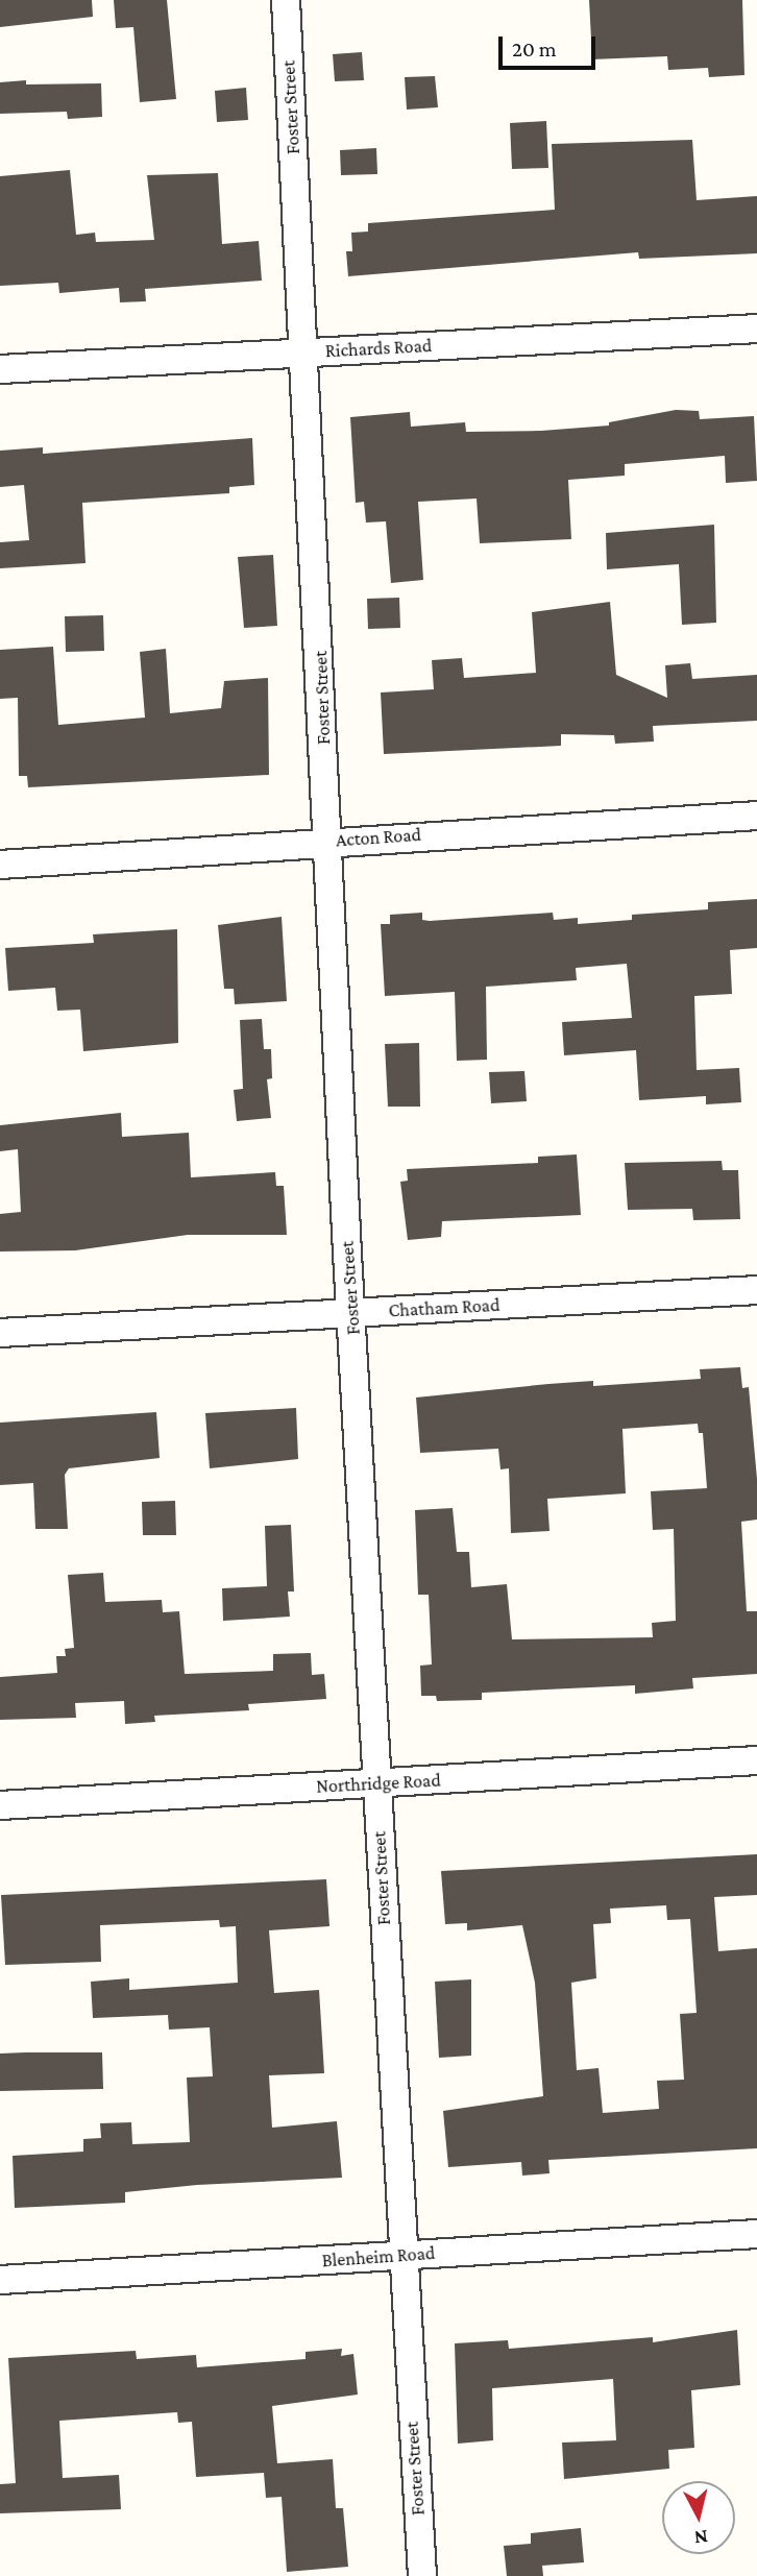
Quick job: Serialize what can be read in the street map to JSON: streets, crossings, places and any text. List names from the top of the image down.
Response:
{
  "streets": {
    "street": [
      "Foster Street",
      "Richards Road",
      "Acton Road",
      "Chatham Road",
      "Northridge Road",
      "Blenheim Road"
    ]
  },
  "crossings": [
    ["Foster Street", "Richards Road"],
    ["Foster Street", "Acton Road"],
    ["Foster Street", "Chatham Road"],
    ["Foster Street", "Northridge Road"],
    ["Foster Street", "Blenheim Road"]
  ],
  "scale_bar": "20 m",
  "north": "bottom"
}
